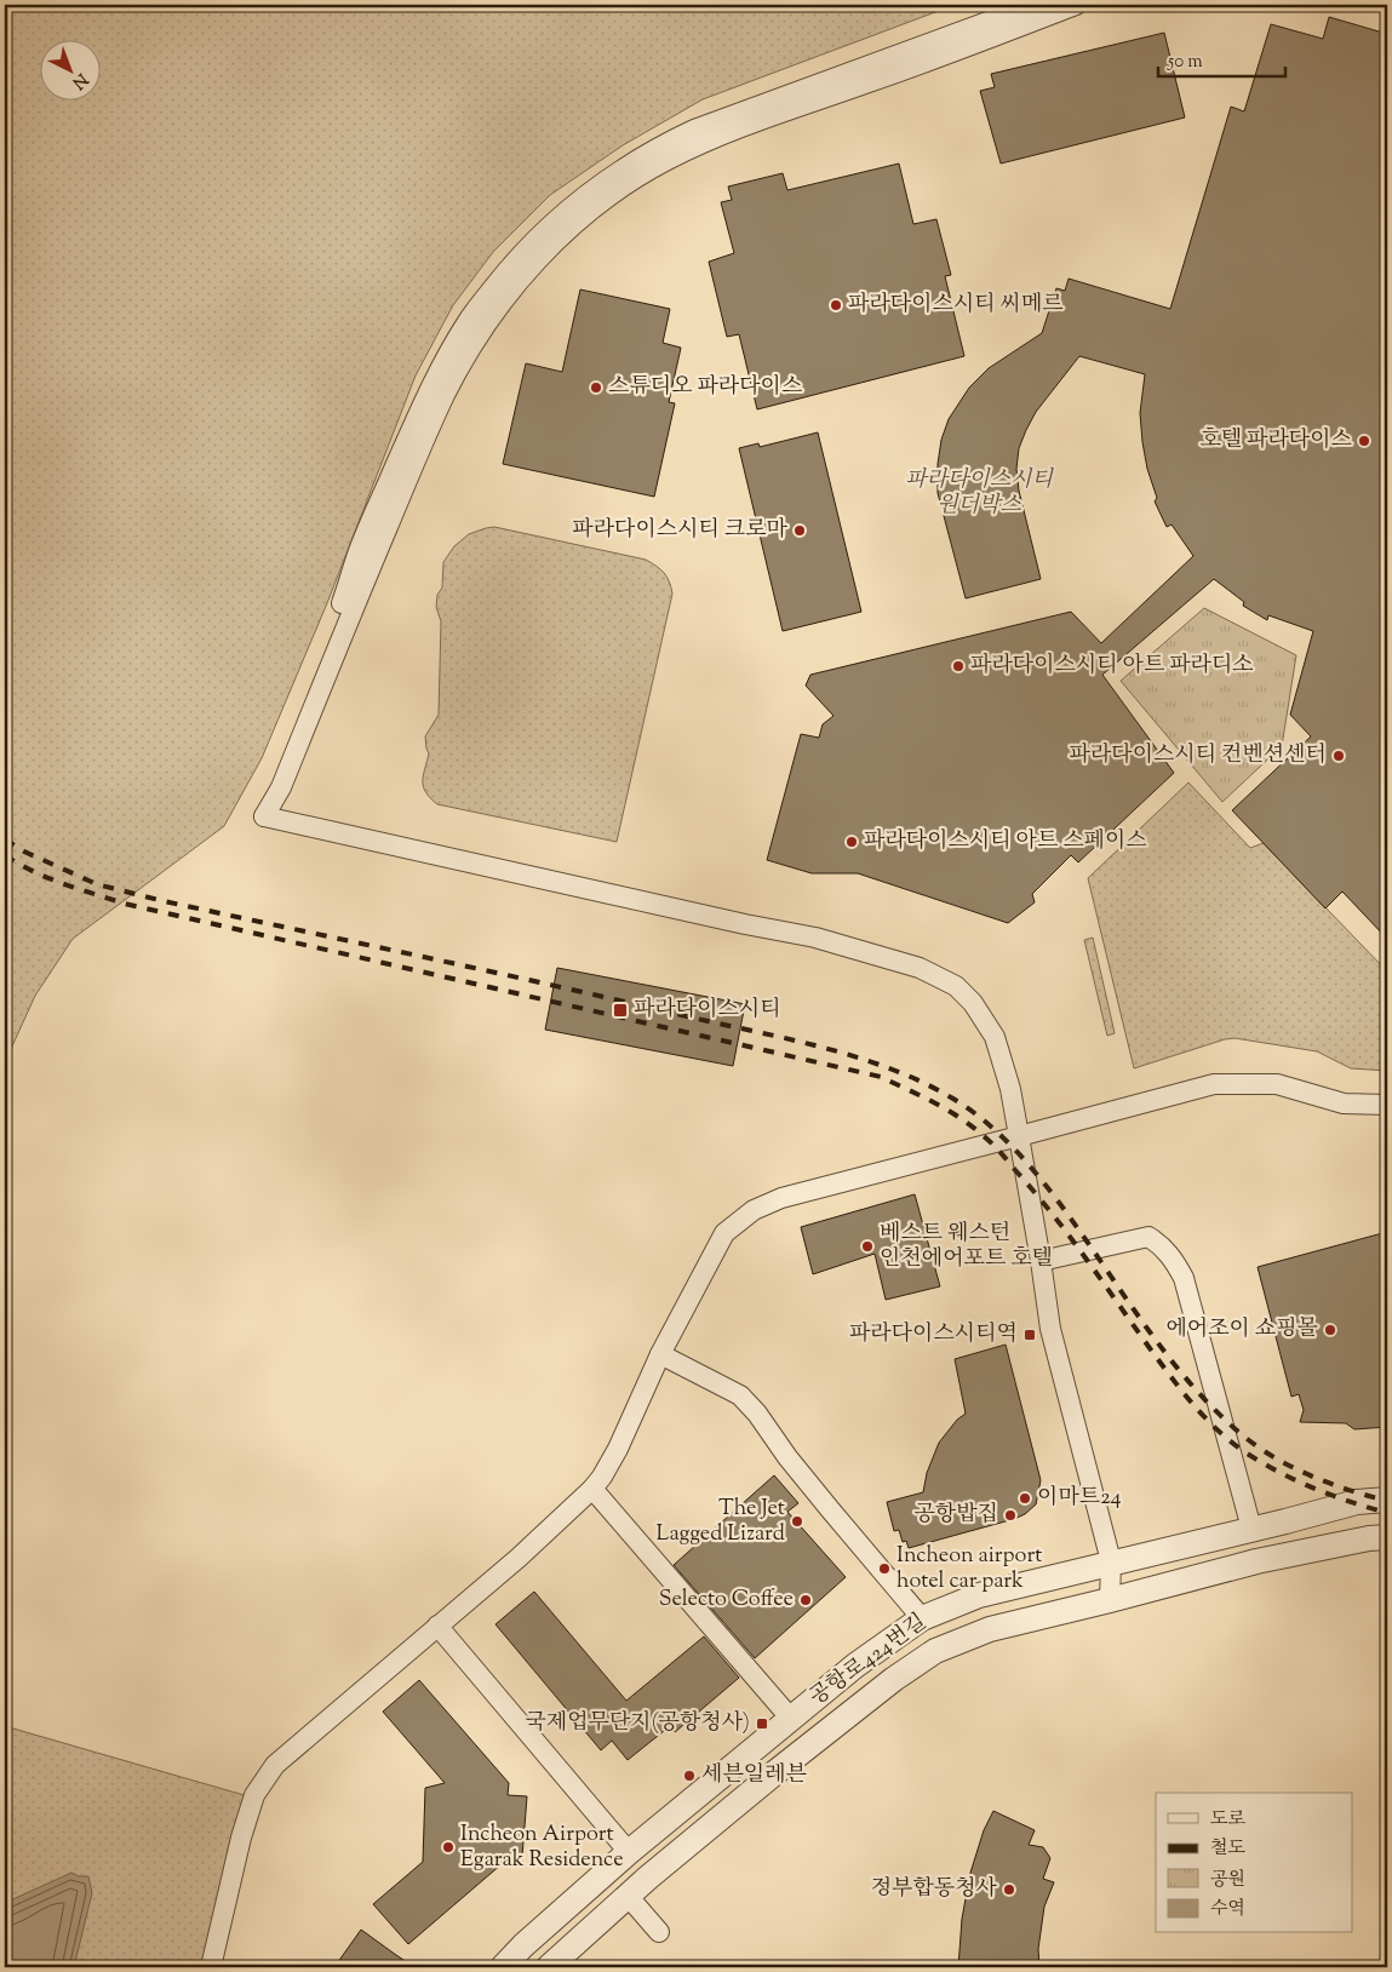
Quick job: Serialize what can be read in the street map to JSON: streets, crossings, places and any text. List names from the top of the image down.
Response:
{
  "streets": {
    "street": ["공항로424번길"]
  },
  "parks": ["파라다이스시티 원더박스"],
  "places": {
    "other": [
      "파라다이스시티 씨메르",
      "스튜디오 파라다이스",
      "호텔 파라다이스",
      "파라다이스시티 크로마",
      "파라다이스시티 아트 파라디소",
      "파라다이스시티 컨벤션센터",
      "파라다이스시티 아트 스페이스",
      "베스트 웨스턴 인천에어포트 호텔",
      "에어조이 쇼핑몰",
      "이마트24",
      "공항밥집",
      "The Jet Lagged Lizard",
      "Incheon airport hotel car park",
      "Selecto Coffee",
      "세븐일레븐",
      "Incheon Airport Egarak Residence",
      "정부합동청사"
    ],
    "transit": ["파라다이스시티", "파라다이스시티역", "국제업무단지(공항청사)"]
  },
  "legend": [
    "도로",
    "철도",
    "공원",
    "수역"
  ],
  "scale_bar": "50 m",
  "north": "bottom right"
}
